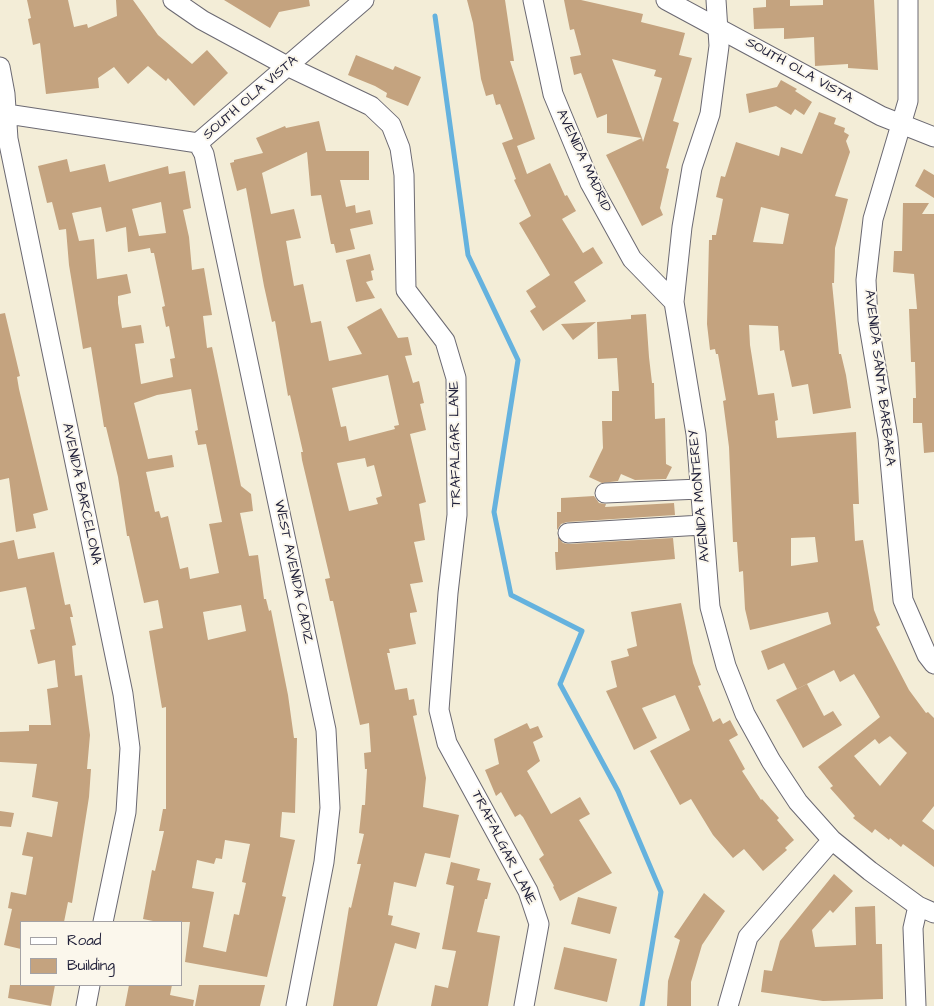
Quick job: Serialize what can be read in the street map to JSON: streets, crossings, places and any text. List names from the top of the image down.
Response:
{
  "streets": {
    "street": [
      "SOUTH OLA VISTA",
      "AVENIDA MADRID",
      "AVENIDA SANTA BARBARA",
      "TRAFALGAR LANE",
      "AVENIDA BARCELONA",
      "AVENIDA MONTEREY",
      "WEST AVENIDA CADIZ"
    ]
  },
  "crossings": [
    ["SOUTH OLA VISTA", "AVENIDA SANTA BARBARA"],
    ["SOUTH OLA VISTA", "TRAFALGAR LANE"],
    ["SOUTH OLA VISTA", "AVENIDA BARCELONA"],
    ["SOUTH OLA VISTA", "AVENIDA MONTEREY"],
    ["SOUTH OLA VISTA", "WEST AVENIDA CADIZ"],
    ["AVENIDA MADRID", "AVENIDA MONTEREY"]
  ],
  "legend": ["Road", "Building"]
}
